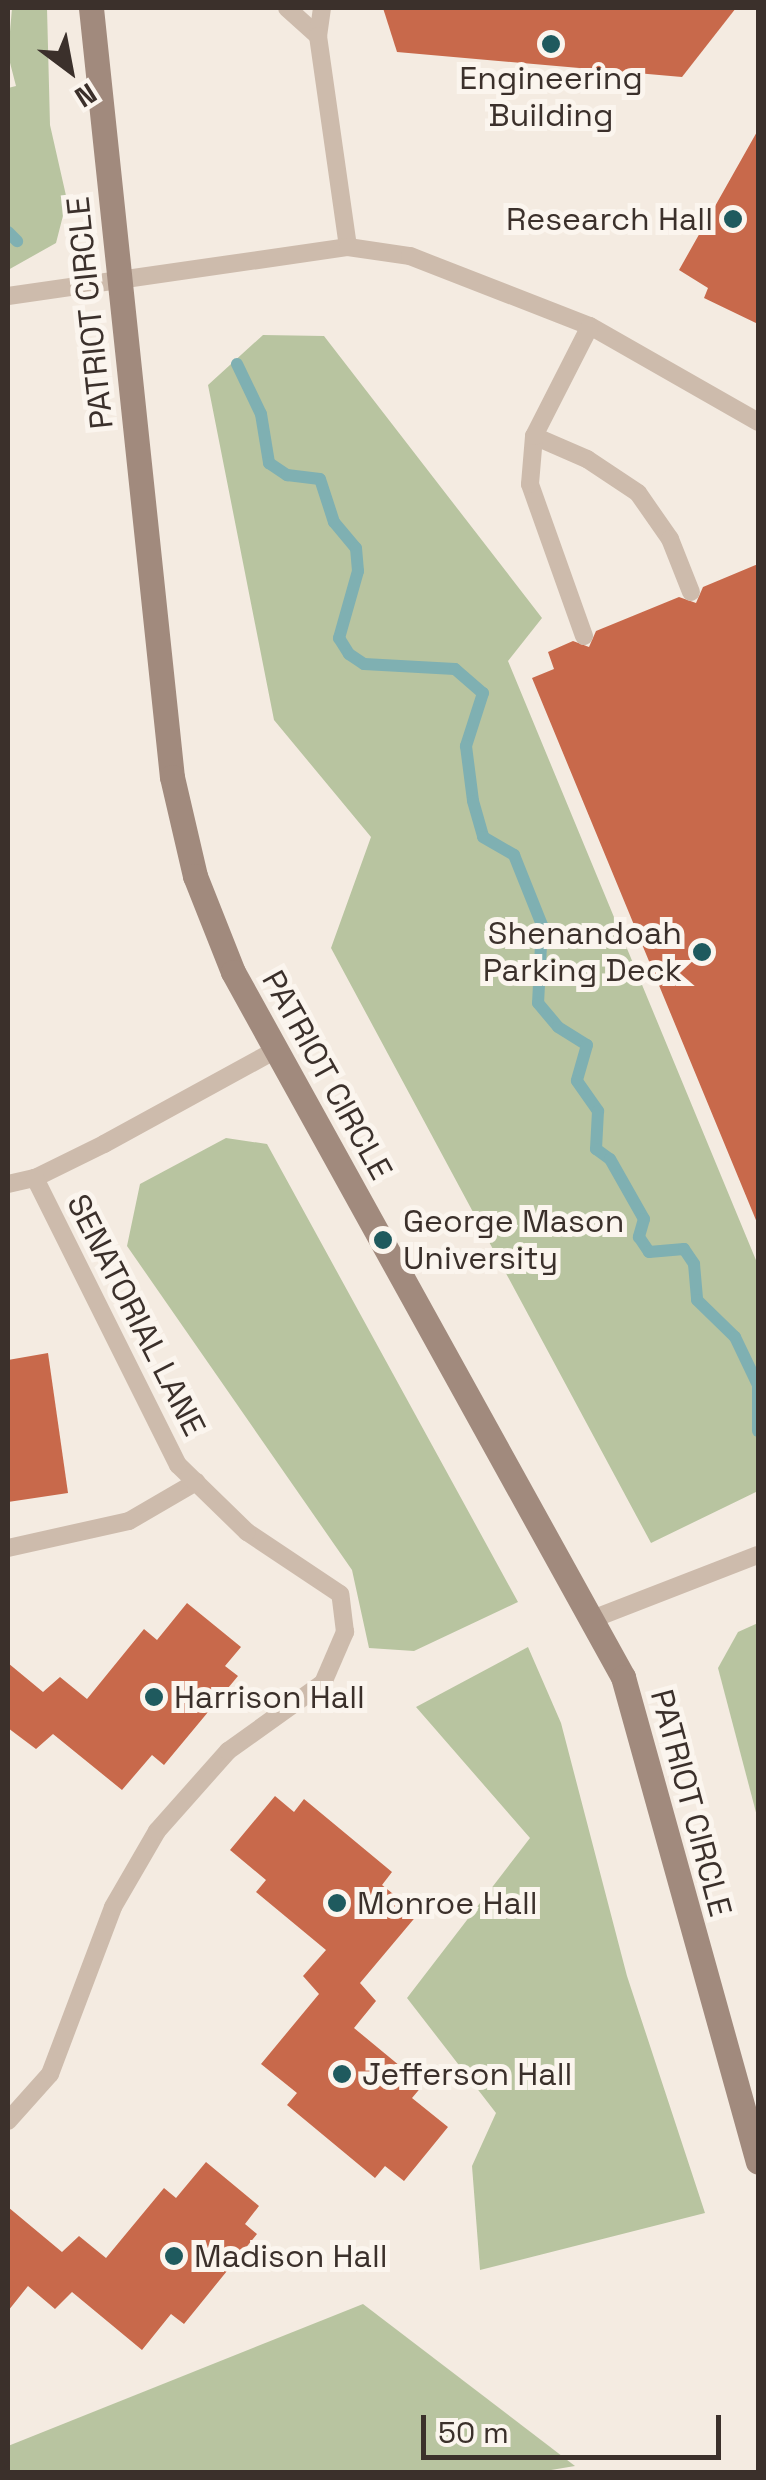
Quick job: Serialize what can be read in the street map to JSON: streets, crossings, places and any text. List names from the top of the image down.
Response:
{
  "streets": {
    "street": ["PATRIOT CIRCLE"],
    "lane": ["SENATORIAL LANE"]
  },
  "places": [
    "Engineering Building",
    "Research Hall",
    "Shenandoah Parking Deck",
    "George Mason University",
    "Harrison Hall",
    "Monroe Hall",
    "Jefferson Hall",
    "Madison Hall"
  ],
  "scale_bar": "50 m",
  "north": "bottom right"
}
